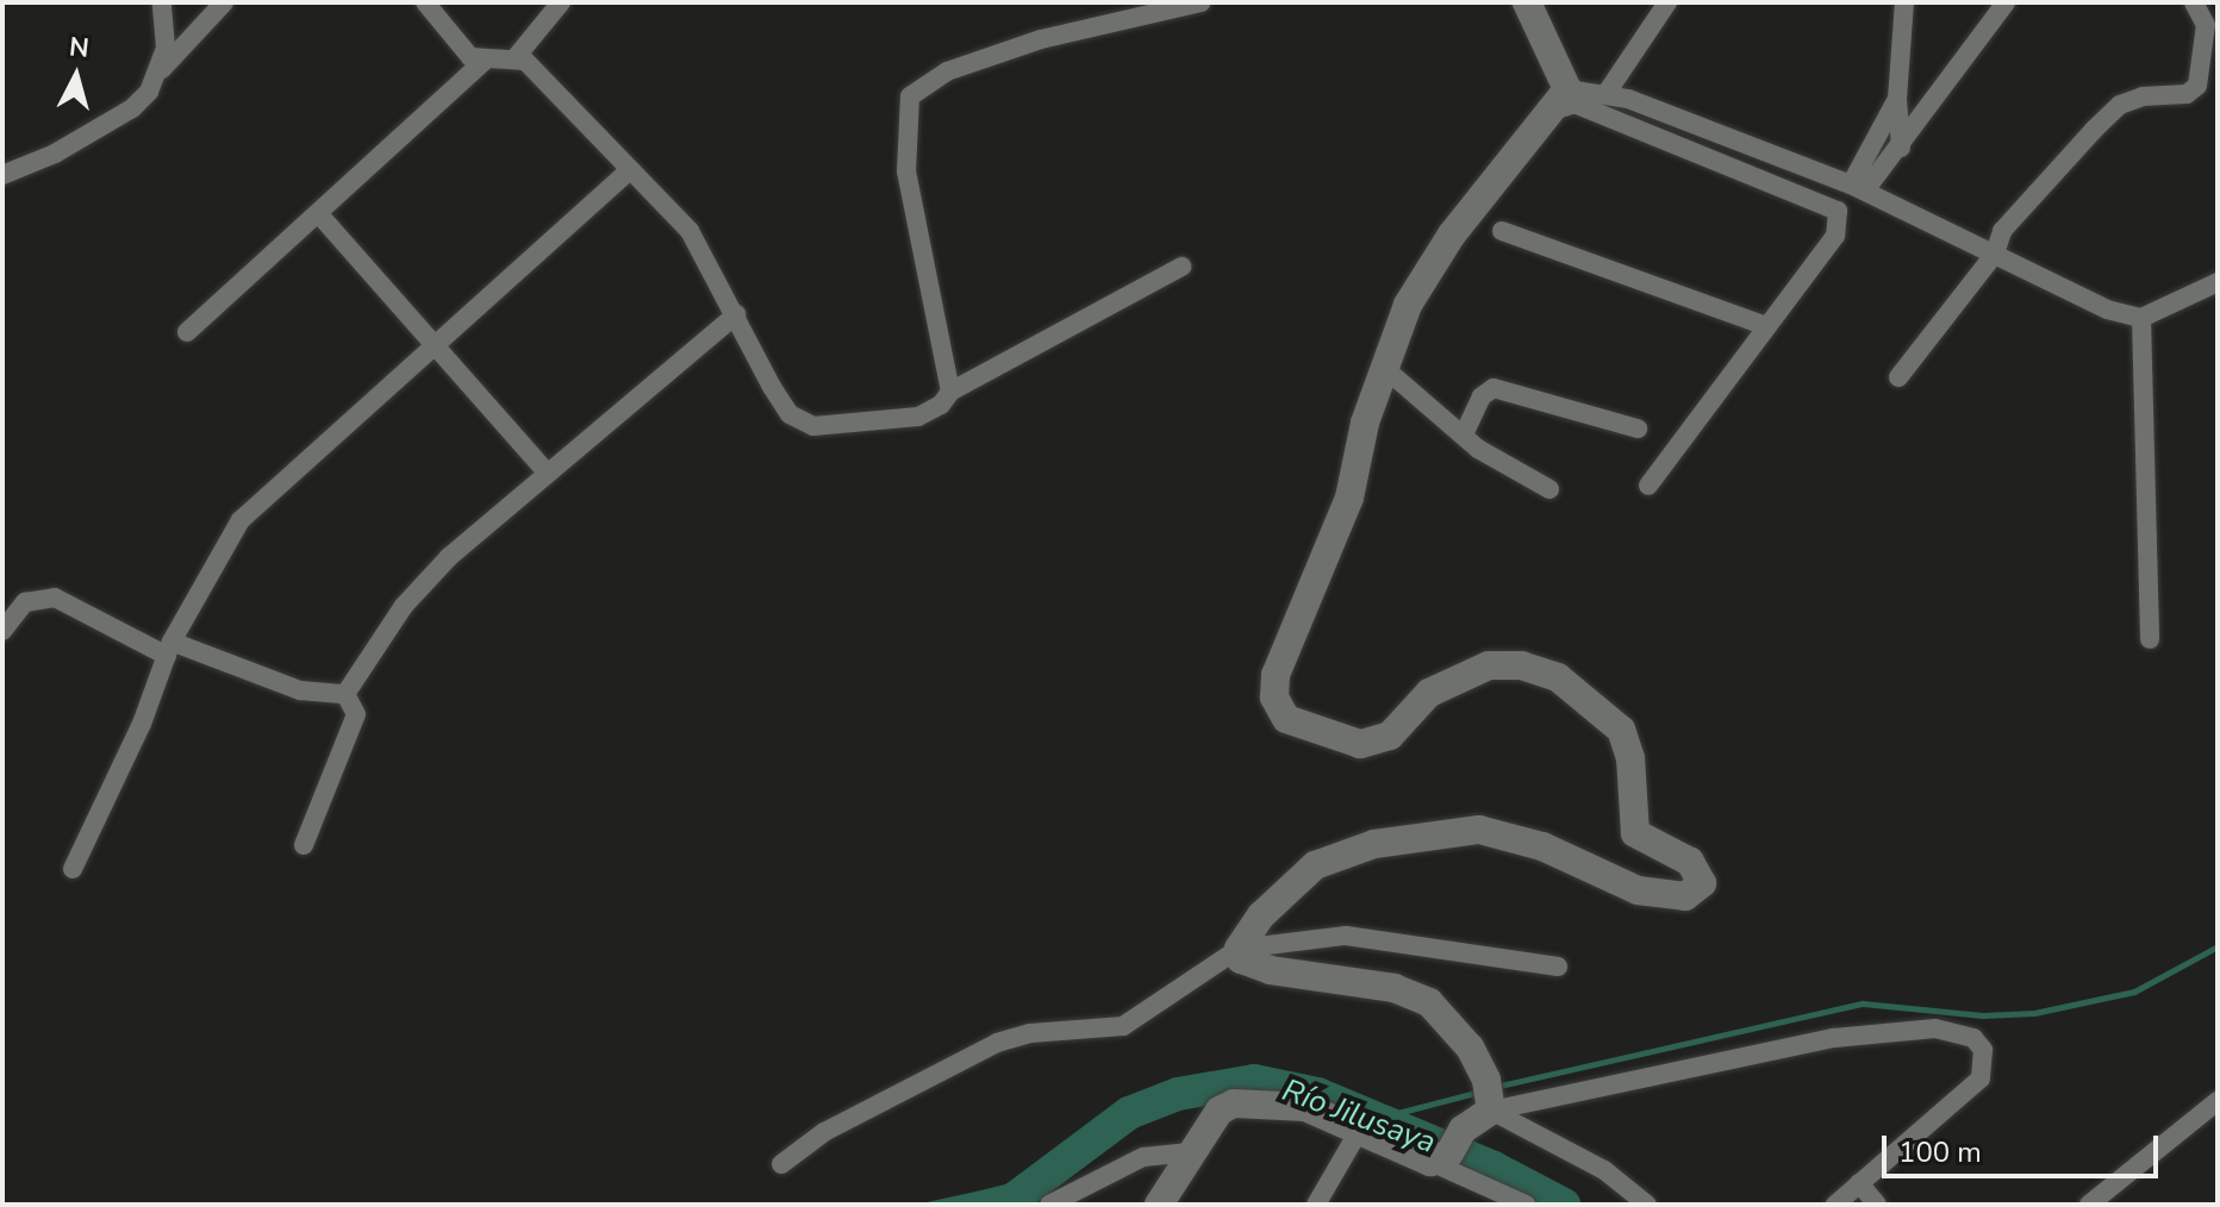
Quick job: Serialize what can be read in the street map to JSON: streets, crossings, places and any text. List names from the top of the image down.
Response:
{
  "water": ["Río Jilusaya"],
  "scale_bar": "100 m",
  "north": "top"
}
